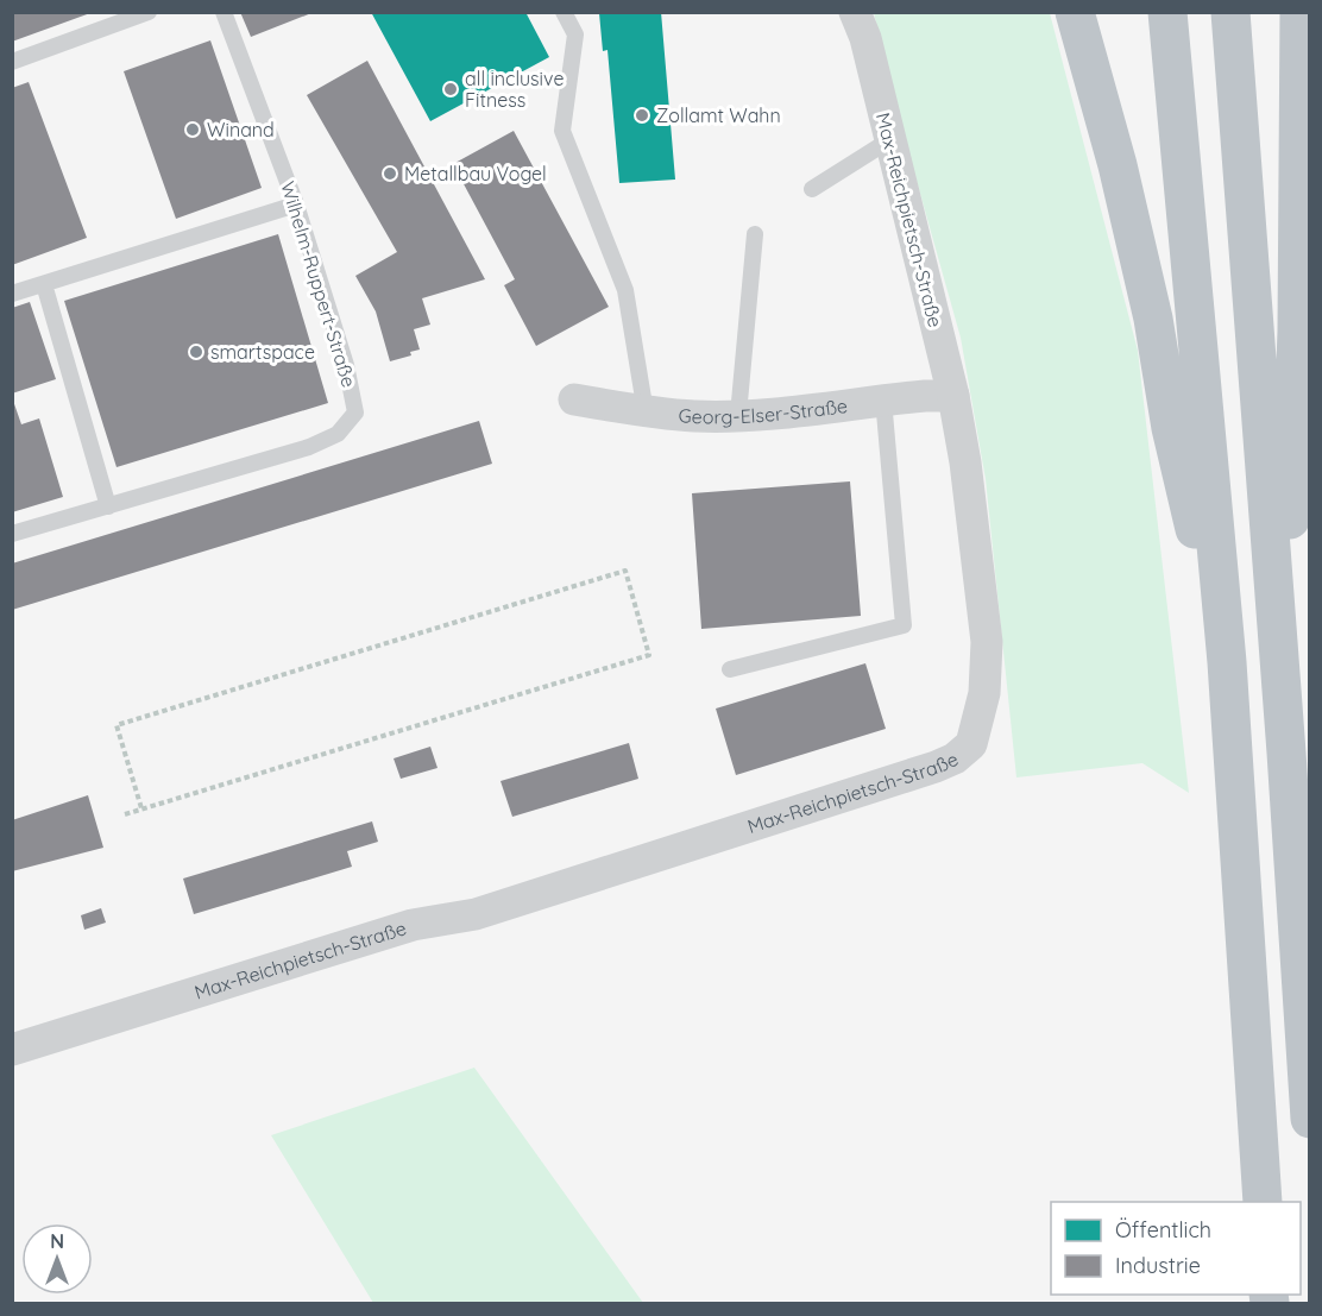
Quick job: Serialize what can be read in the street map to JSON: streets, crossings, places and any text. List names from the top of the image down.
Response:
{
  "streets": {
    "street": ["Max-Reichpietsch-Straße", "Georg-Elser-Straße"],
    "lane": ["Wilhelm-Ruppert-Straße"]
  },
  "crossings": [
    ["Max-Reichpietsch-Straße", "Georg-Elser-Straße"]
  ],
  "places": [
    "all inclusive Fitness",
    "Zollamt Wahn",
    "Winand",
    "Metallbau Vogel",
    "smartspace"
  ],
  "legend": ["Öffentlich", "Industrie"],
  "north": "top"
}
